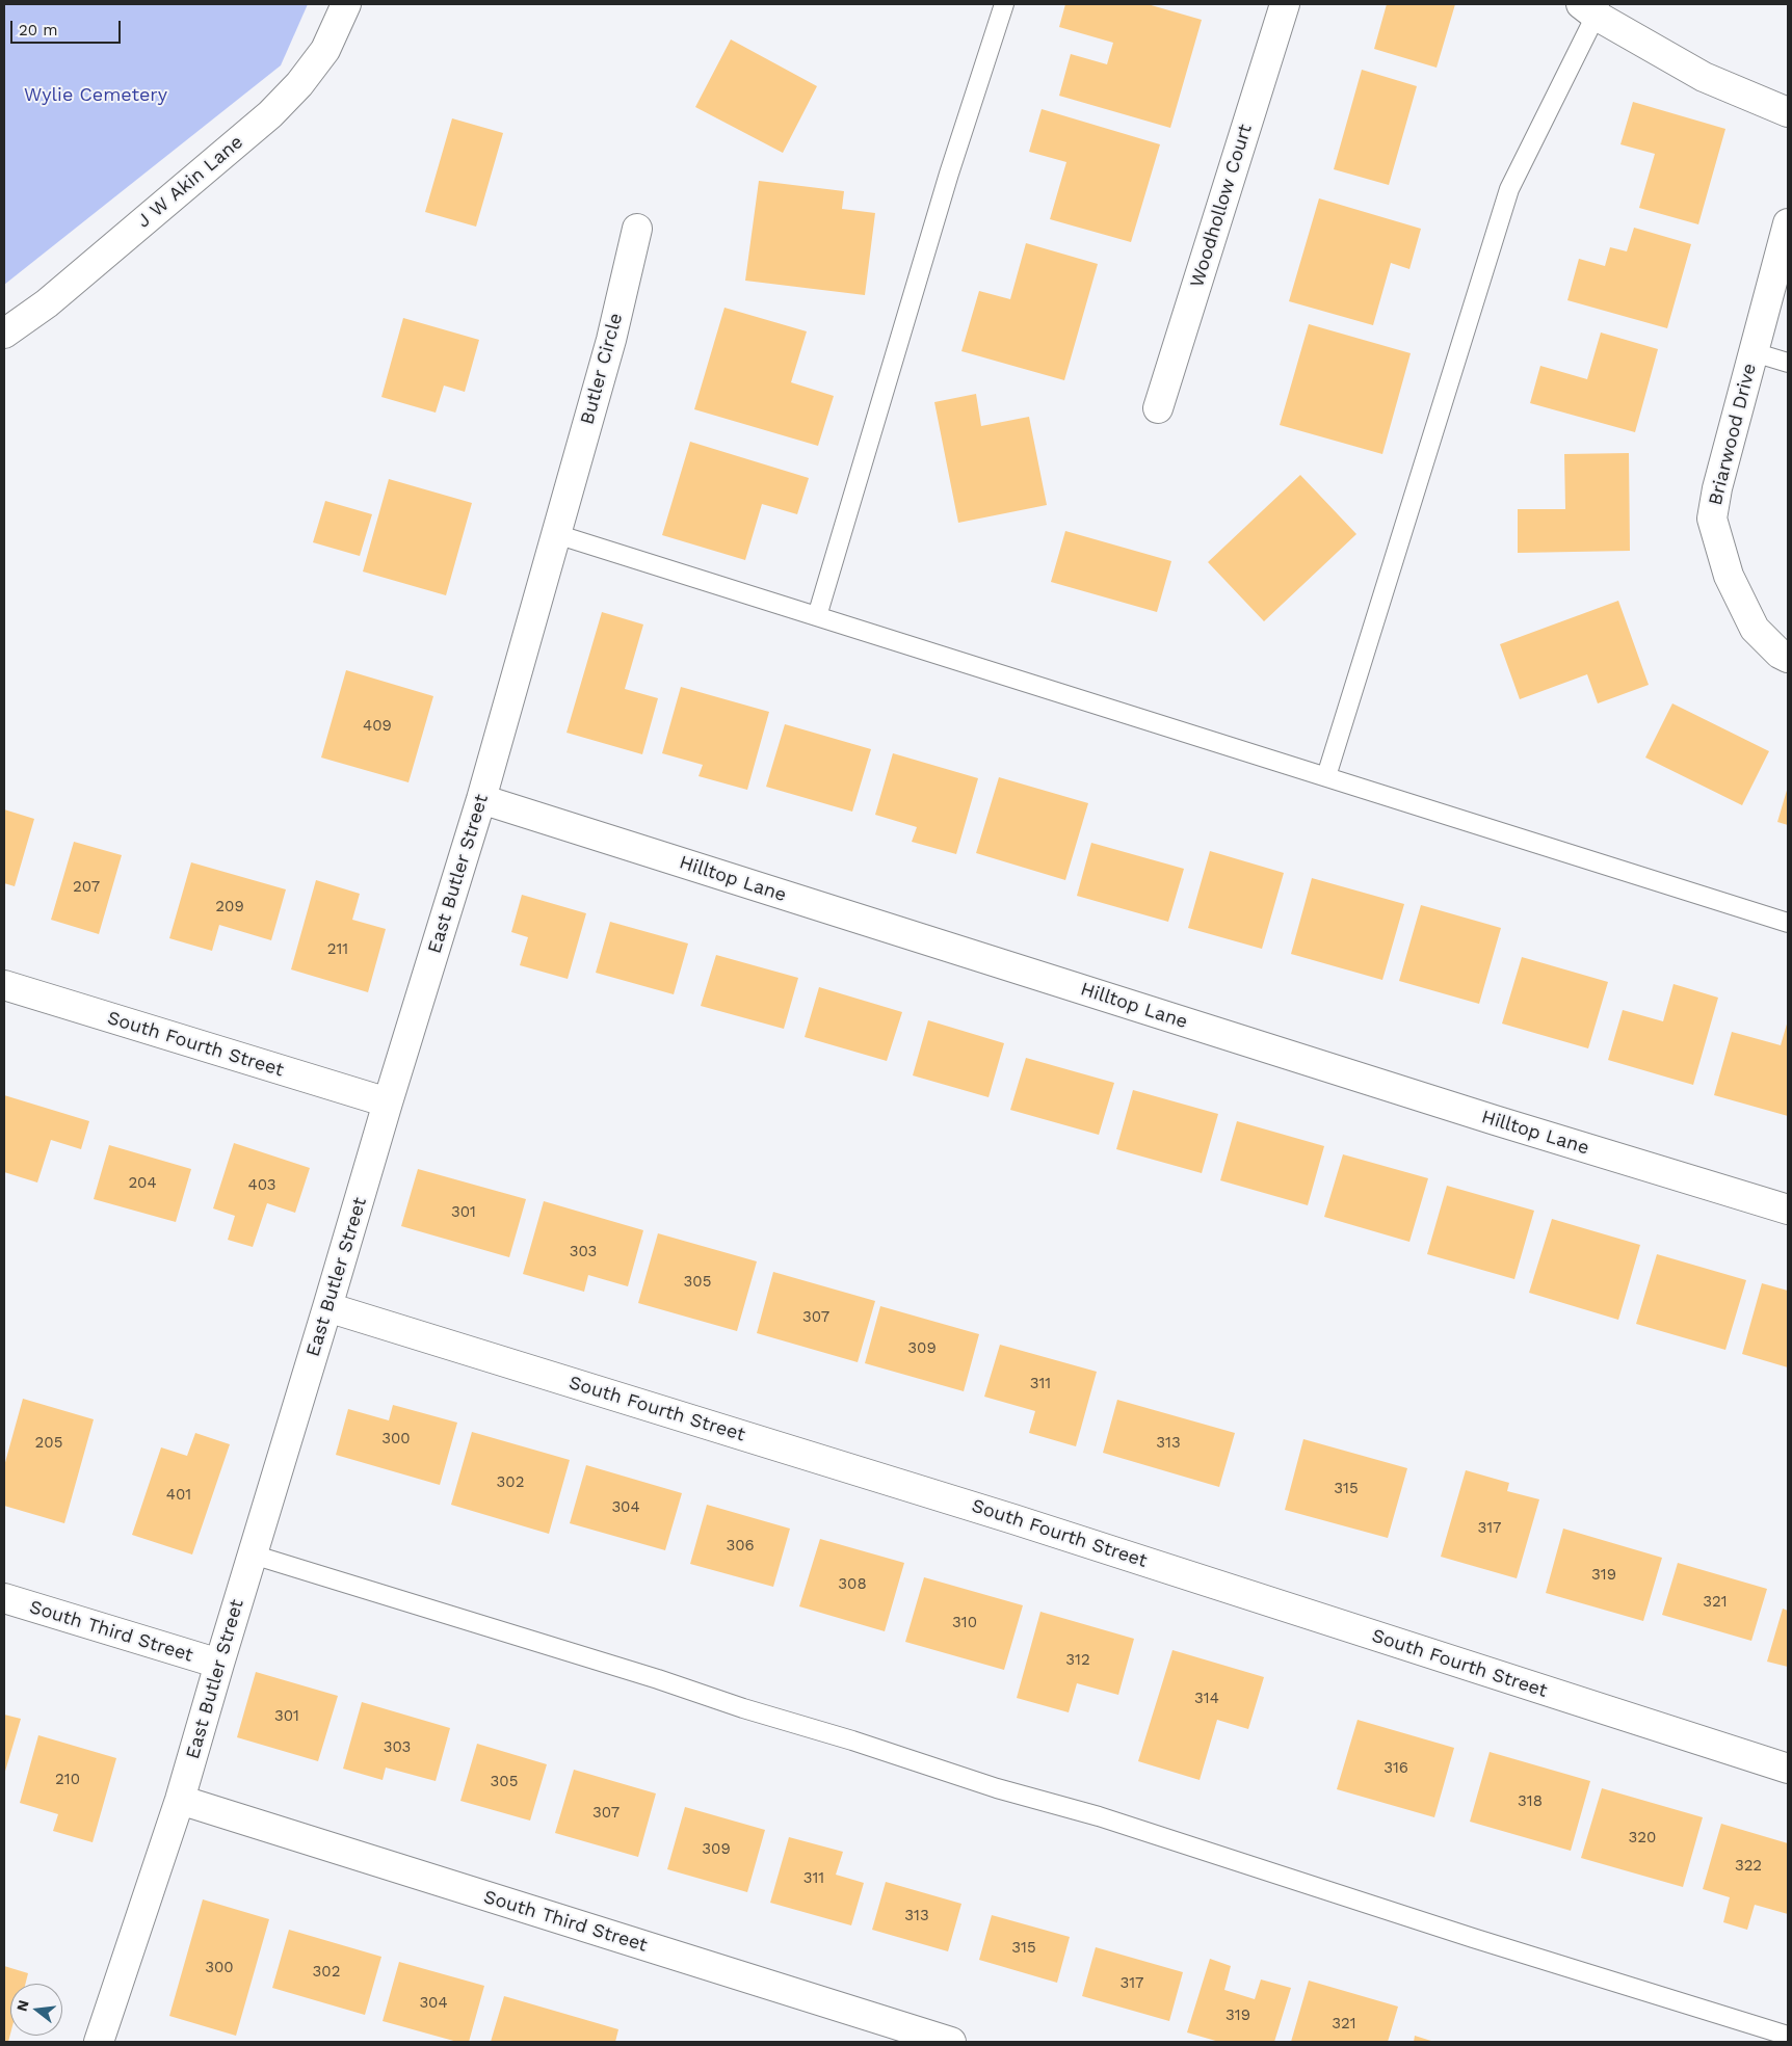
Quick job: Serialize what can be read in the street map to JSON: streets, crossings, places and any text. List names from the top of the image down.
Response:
{
  "streets": {
    "street": [
      "J W Akin Lane",
      "Woodhollow Court",
      "Butler Circle",
      "Briarwood Drive",
      "East Butler Street",
      "Hilltop Lane",
      "South Fourth Street",
      "South Third Street"
    ]
  },
  "crossings": [
    ["Butler Circle", "East Butler Street"],
    ["East Butler Street", "Hilltop Lane"],
    ["East Butler Street", "South Fourth Street"],
    ["East Butler Street", "South Third Street"]
  ],
  "parks": ["Wylie Cemetery"],
  "house_numbers": [
    "409",
    "207",
    "209",
    "211",
    "204",
    "403",
    "301",
    "303",
    "305",
    "307",
    "309",
    "311",
    "300",
    "205",
    "313",
    "302",
    "315",
    "401",
    "304",
    "317",
    "306",
    "319",
    "308",
    "321",
    "310",
    "312",
    "314",
    "301",
    "303",
    "316",
    "210",
    "305",
    "318",
    "307",
    "320",
    "309",
    "322",
    "311",
    "313",
    "315",
    "300",
    "302",
    "317",
    "304",
    "319",
    "321"
  ],
  "scale_bar": "20 m",
  "north": "left"
}
